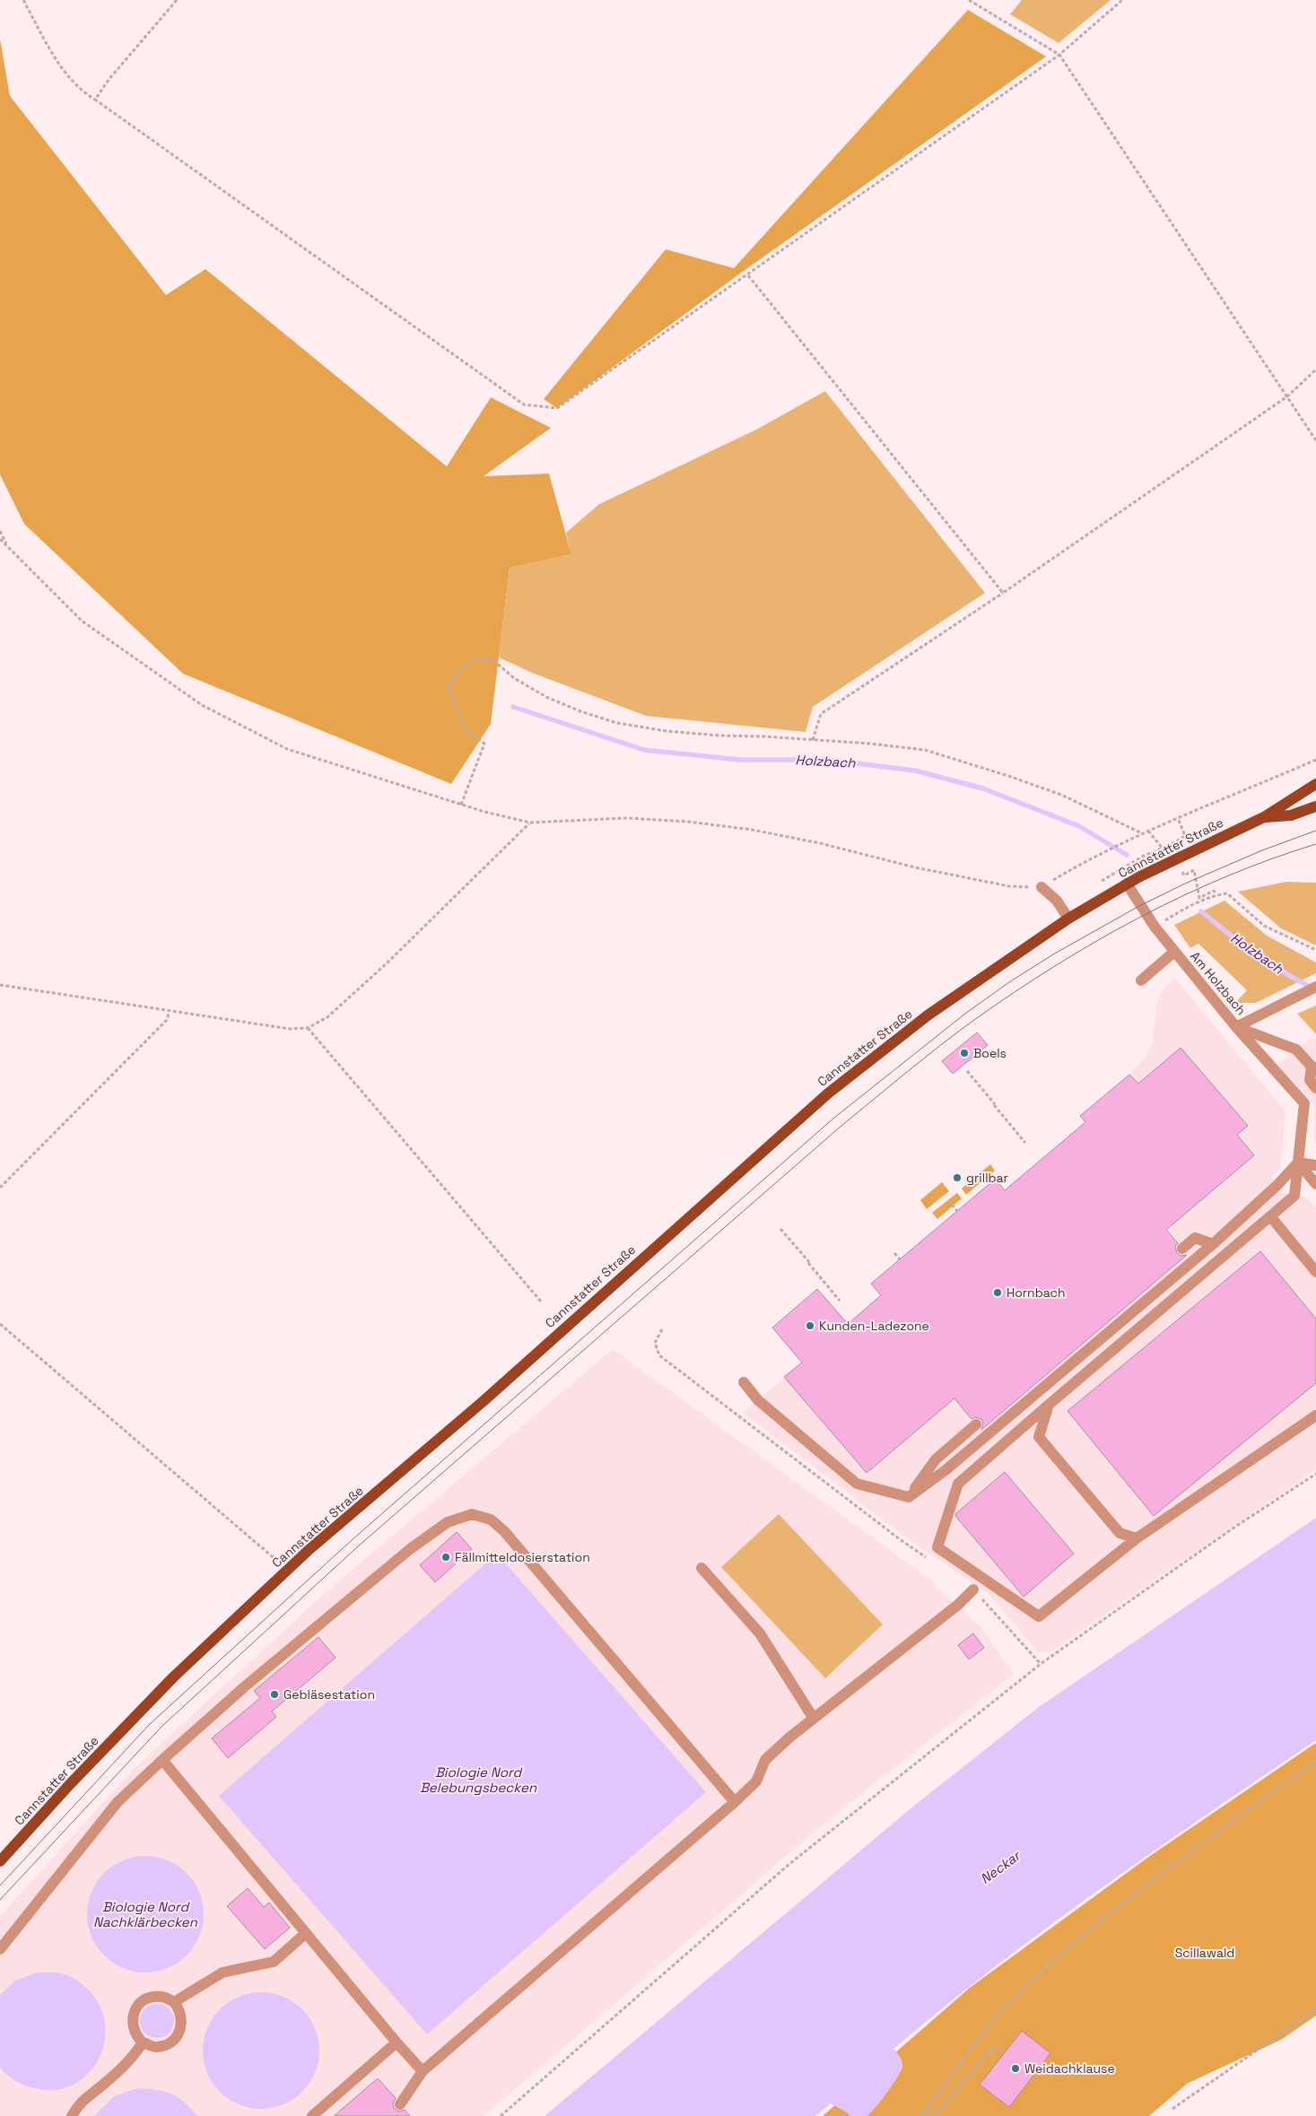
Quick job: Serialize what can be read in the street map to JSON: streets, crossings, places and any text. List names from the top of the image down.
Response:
{
  "streets": {
    "main road": ["Cannstatter Straße"],
    "lane": ["Am Holzbach"]
  },
  "crossings": [
    ["Cannstatter Straße", "Am Holzbach"]
  ],
  "water": [
    "Holzbach",
    "Biologie Nord Belebungsbecken",
    "Neckar",
    "Biologie Nord Nachklärbecken"
  ],
  "parks": ["Scillawald"],
  "places": [
    "Boels",
    "grillbar",
    "Hornbach",
    "Kunden-Ladezone",
    "Fällmitteldosierstation",
    "Gebläsestation",
    "Weidachklause"
  ]
}
